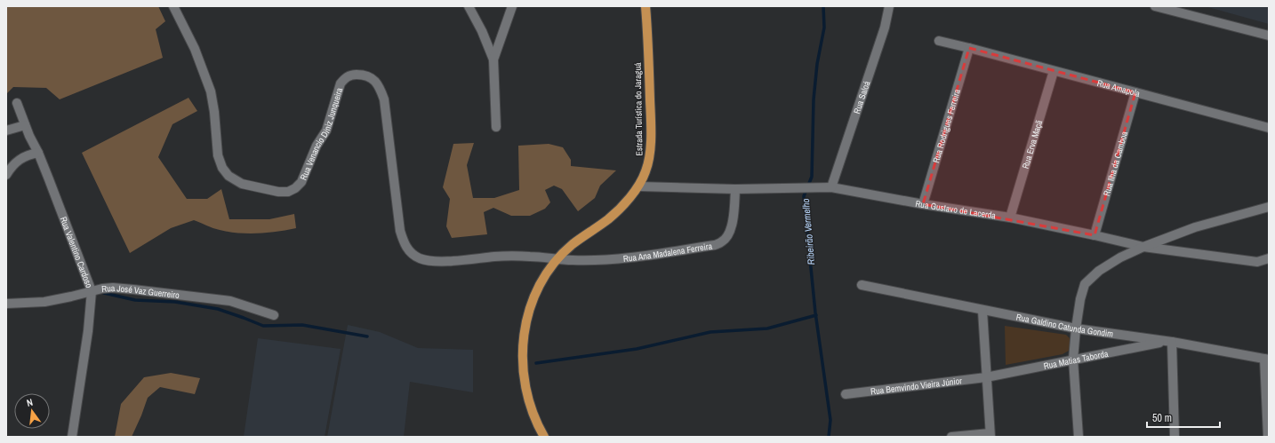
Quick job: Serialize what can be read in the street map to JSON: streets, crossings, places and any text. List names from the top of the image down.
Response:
{
  "streets": {
    "main road": ["Estrada Turística do Jaraguá"],
    "street": [
      "Rua Amapola",
      "Rua Saloá",
      "Rua Rodrigues Ferreira",
      "Rua Venancio Diniz Junqueira",
      "Rua Erva Maçã",
      "Rua Ilha da Camboa",
      "Rua Gustavo de Lacerda",
      "Rua Valentino Cardoso",
      "Rua Ana Madalena Ferreira",
      "Rua José Vaz Guerreiro",
      "Rua Galdino Catunda Gondim",
      "Rua Matias Taborda",
      "Rua Bemvindo Vieira Júnior"
    ]
  },
  "crossings": [
    ["Rua Amapola", "Rua Rodrigues Ferreira"],
    ["Rua Amapola", "Rua Erva Maçã"],
    ["Rua Amapola", "Rua Ilha da Camboa"],
    ["Rua Saloá", "Rua Gustavo de Lacerda"],
    ["Estrada Turística do Jaraguá", "Rua Venancio Diniz Junqueira"],
    ["Estrada Turística do Jaraguá", "Rua Gustavo de Lacerda"],
    ["Estrada Turística do Jaraguá", "Rua Ana Madalena Ferreira"],
    ["Rua Rodrigues Ferreira", "Rua Gustavo de Lacerda"],
    ["Rua Venancio Diniz Junqueira", "Rua Ana Madalena Ferreira"],
    ["Rua Erva Maçã", "Rua Gustavo de Lacerda"],
    ["Rua Ilha da Camboa", "Rua Gustavo de Lacerda"],
    ["Rua Gustavo de Lacerda", "Rua Ana Madalena Ferreira"],
    ["Rua Valentino Cardoso", "Rua José Vaz Guerreiro"],
    ["Rua Galdino Catunda Gondim", "Rua Matias Taborda"],
    ["Rua Matias Taborda", "Rua Bemvindo Vieira Júnior"]
  ],
  "water": ["Ribeirão Vermelho"],
  "scale_bar": "50 m",
  "north": "top"
}
